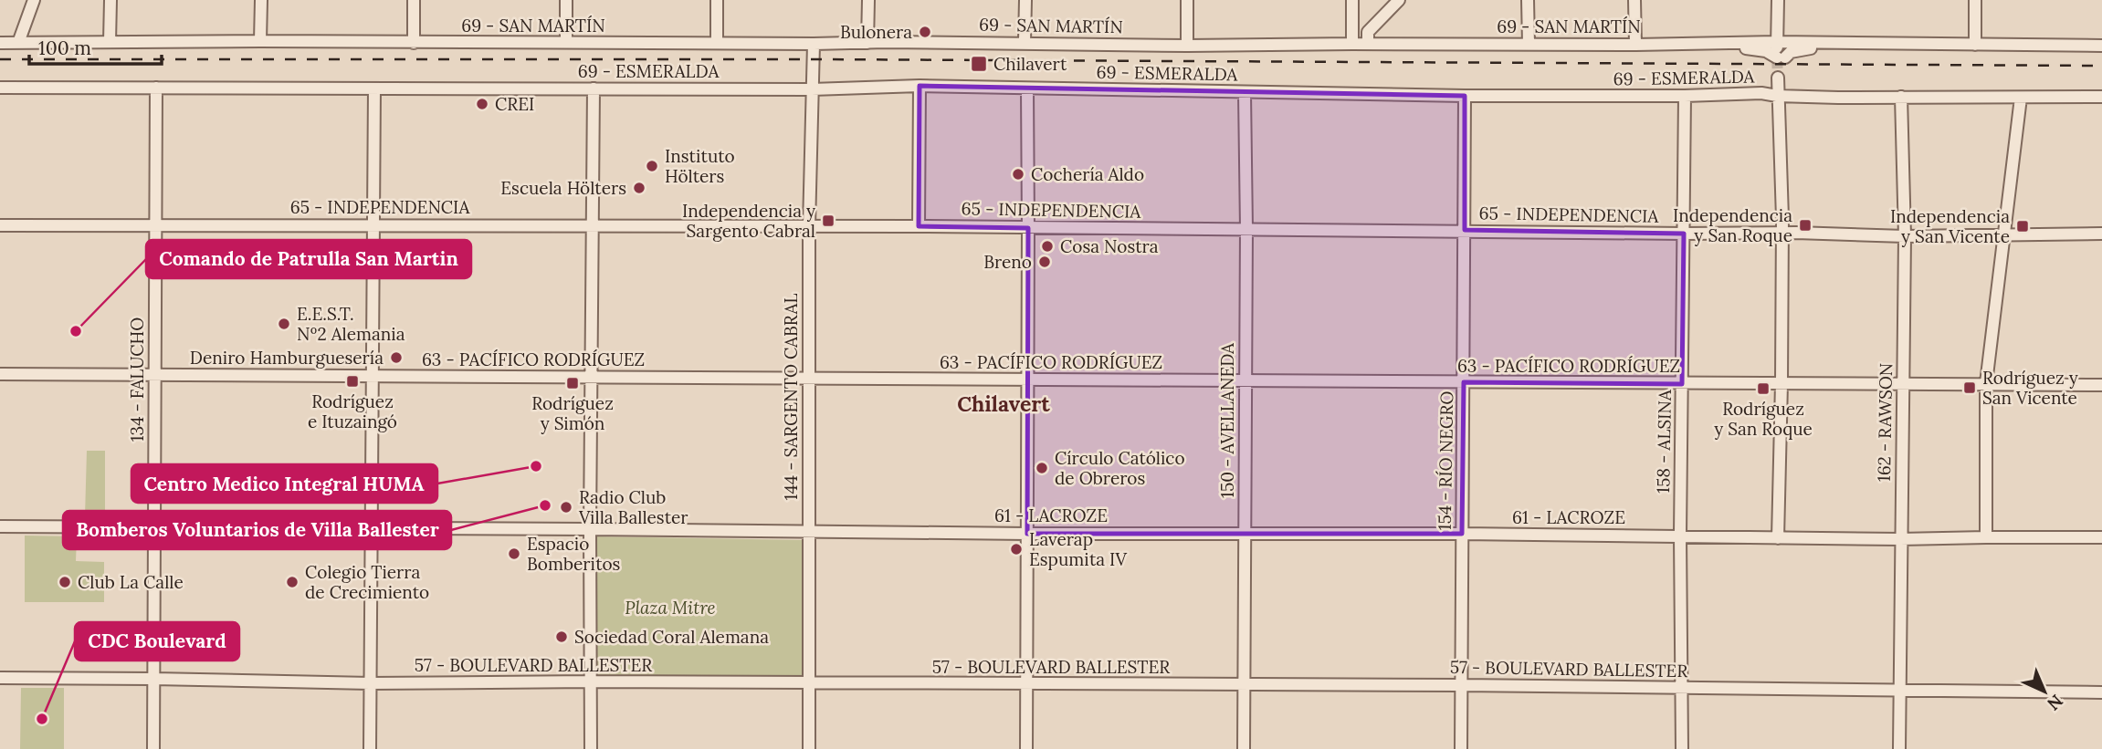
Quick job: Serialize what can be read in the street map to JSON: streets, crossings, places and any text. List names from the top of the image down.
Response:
{
  "streets": {
    "street": [
      "69 - SAN MARTÍN",
      "69 - ESMERALDA",
      "65 - INDEPENDENCIA",
      "63 - PACÍFICO RODRÍGUEZ",
      "134 - FALUCHO",
      "144 - SARGENTO CABRAL",
      "150 - AVELLANEDA",
      "162 - RAWSON",
      "158 - ALSINA",
      "154 - RÍO NEGRO",
      "61 - LACROZE",
      "57 - BOULEVARD BALLESTER"
    ]
  },
  "crossings": [
    ["69 - SAN MARTÍN", "144 - SARGENTO CABRAL"],
    ["69 - ESMERALDA", "134 - FALUCHO"],
    ["69 - ESMERALDA", "144 - SARGENTO CABRAL"],
    ["69 - ESMERALDA", "150 - AVELLANEDA"],
    ["69 - ESMERALDA", "162 - RAWSON"],
    ["69 - ESMERALDA", "158 - ALSINA"],
    ["69 - ESMERALDA", "154 - RÍO NEGRO"],
    ["65 - INDEPENDENCIA", "134 - FALUCHO"],
    ["65 - INDEPENDENCIA", "144 - SARGENTO CABRAL"],
    ["65 - INDEPENDENCIA", "150 - AVELLANEDA"],
    ["65 - INDEPENDENCIA", "162 - RAWSON"],
    ["65 - INDEPENDENCIA", "158 - ALSINA"],
    ["65 - INDEPENDENCIA", "154 - RÍO NEGRO"],
    ["63 - PACÍFICO RODRÍGUEZ", "134 - FALUCHO"],
    ["63 - PACÍFICO RODRÍGUEZ", "144 - SARGENTO CABRAL"],
    ["63 - PACÍFICO RODRÍGUEZ", "150 - AVELLANEDA"],
    ["63 - PACÍFICO RODRÍGUEZ", "162 - RAWSON"],
    ["63 - PACÍFICO RODRÍGUEZ", "158 - ALSINA"],
    ["63 - PACÍFICO RODRÍGUEZ", "154 - RÍO NEGRO"],
    ["134 - FALUCHO", "61 - LACROZE"],
    ["134 - FALUCHO", "57 - BOULEVARD BALLESTER"],
    ["144 - SARGENTO CABRAL", "61 - LACROZE"],
    ["144 - SARGENTO CABRAL", "57 - BOULEVARD BALLESTER"],
    ["150 - AVELLANEDA", "61 - LACROZE"],
    ["150 - AVELLANEDA", "57 - BOULEVARD BALLESTER"],
    ["162 - RAWSON", "61 - LACROZE"],
    ["162 - RAWSON", "57 - BOULEVARD BALLESTER"],
    ["158 - ALSINA", "61 - LACROZE"],
    ["158 - ALSINA", "57 - BOULEVARD BALLESTER"],
    ["154 - RÍO NEGRO", "61 - LACROZE"],
    ["154 - RÍO NEGRO", "57 - BOULEVARD BALLESTER"]
  ],
  "districts": ["Chilavert"],
  "parks": ["Plaza Mitre"],
  "places": {
    "other": [
      "Bulonera",
      "CREI",
      "Instituto Hölters",
      "Cochería Aldo",
      "Escuela Hölters",
      "Cosa Nostra",
      "Breno",
      "E.E.S.T. Nº2 Alemania",
      "Comando de Patrulla San Martin",
      "Deniro Hamburguesería",
      "Centro Medico Integral HUMA",
      "Círculo Católico de Obreros",
      "Bomberos Voluntarios de Villa Ballester",
      "Radio Club Villa Ballester",
      "Laverap Espumita IV",
      "Espacio Bomberitos",
      "Club La Calle",
      "Colegio Tierra de Crecimiento",
      "Sociedad Coral Alemana",
      "CDC Boulevard"
    ],
    "transit": [
      "Chilavert",
      "Independencia y Sargento Cabral",
      "Independencia y San Roque",
      "Independencia y San Vicente",
      "Rodríguez e Ituzaingó",
      "Rodríguez y Simón",
      "Rodríguez y San Vicente",
      "Rodríguez y San Roque"
    ]
  },
  "scale_bar": "100 m",
  "north": "bottom right"
}
